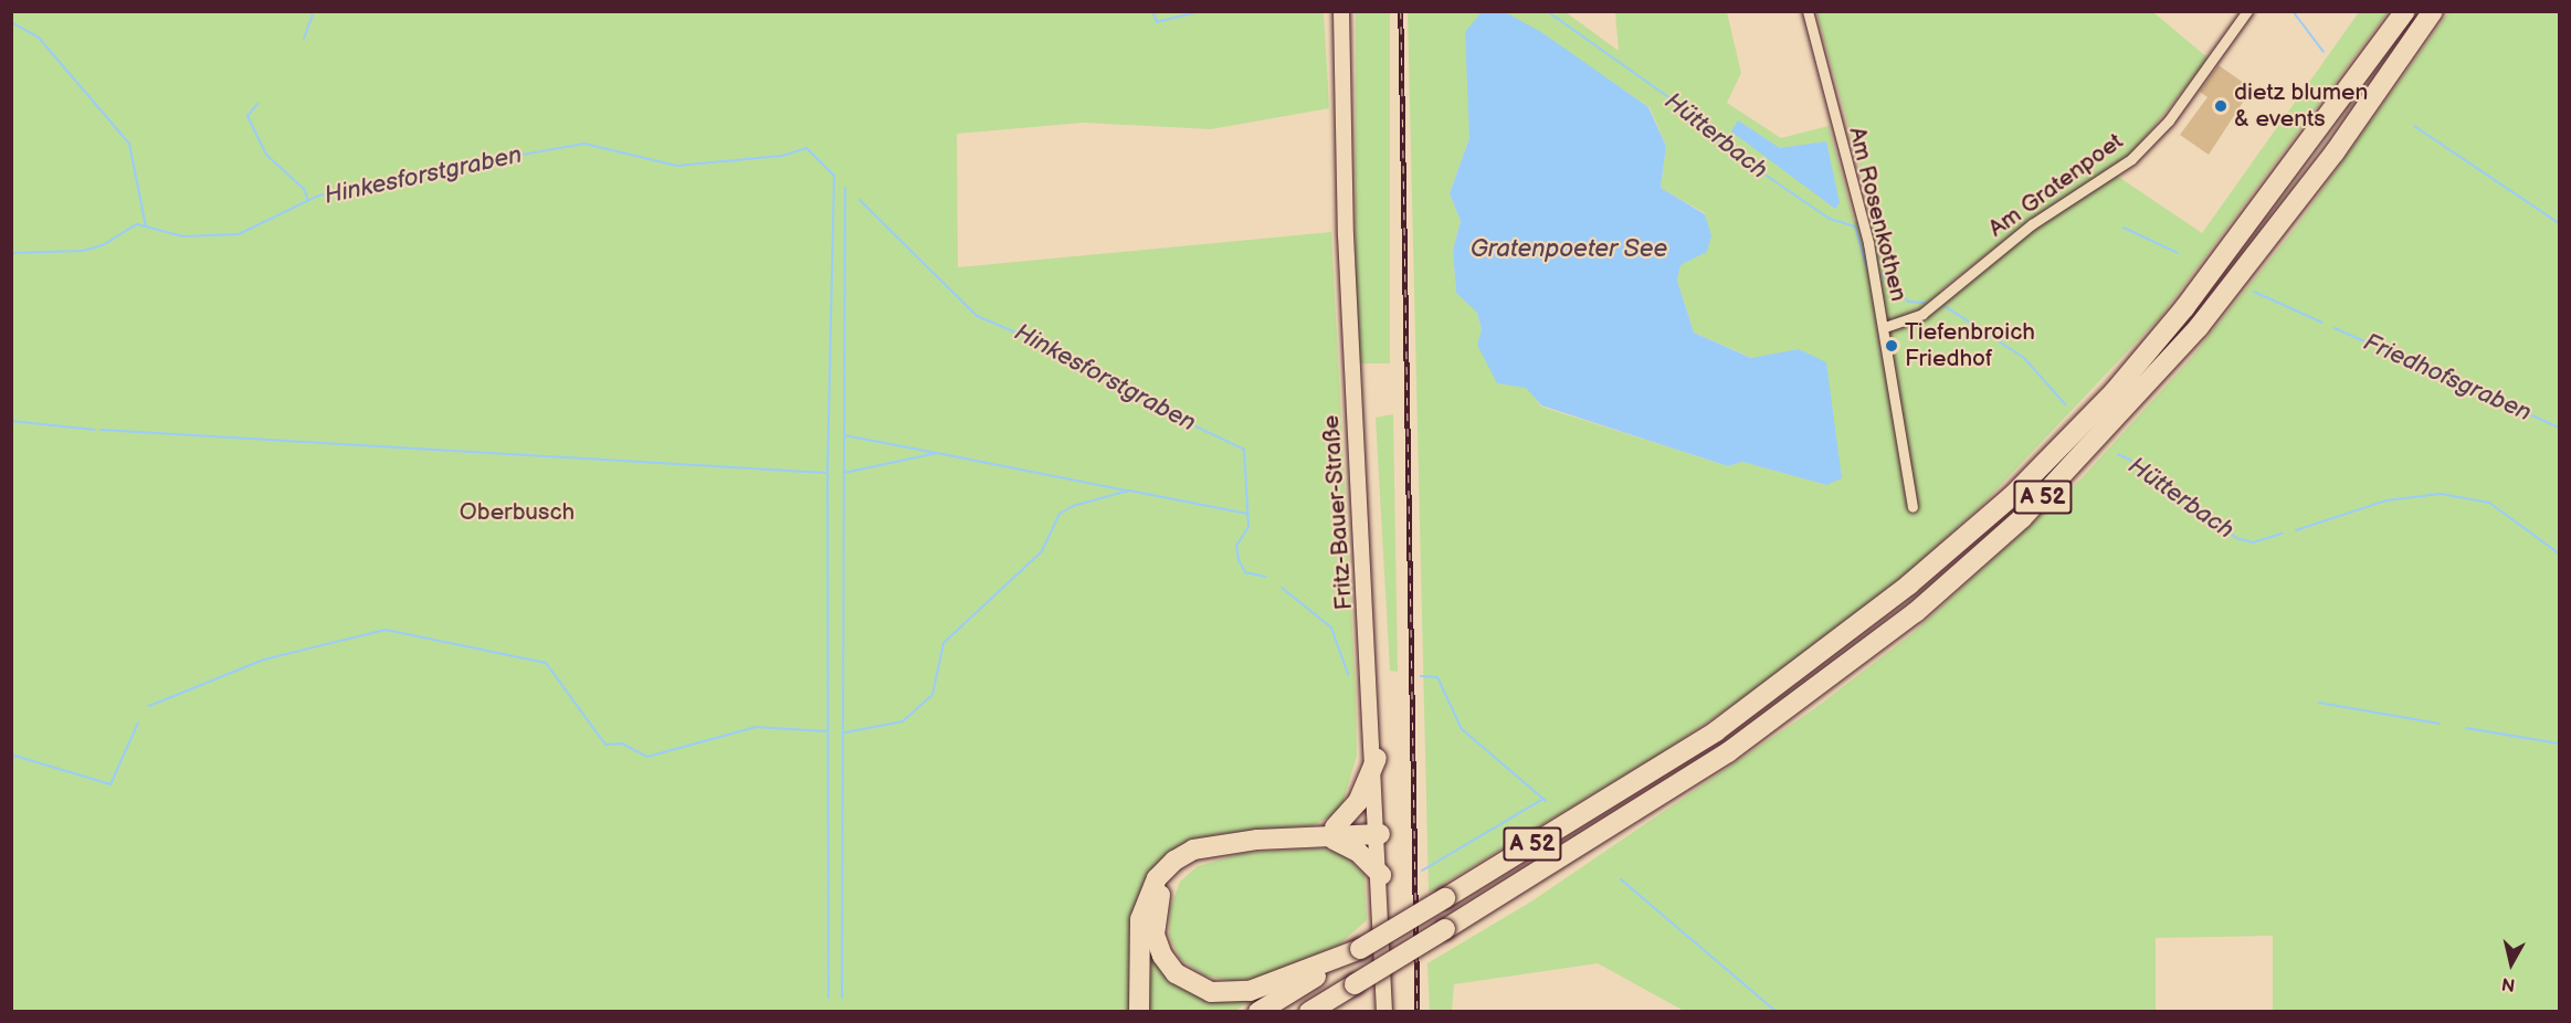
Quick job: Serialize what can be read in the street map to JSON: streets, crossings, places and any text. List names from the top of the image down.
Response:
{
  "streets": {
    "highway": ["A 52"],
    "main road": ["Fritz-Bauer-Straße"],
    "street": ["Am Gratenpoet", "Am Rosenkothen"]
  },
  "crossings": [
    ["Am Gratenpoet", "Am Rosenkothen"]
  ],
  "water": [
    "Hütterbach",
    "Hinkesforstgraben",
    "Gratenpoeter See",
    "Friedhofsgraben"
  ],
  "parks": ["Oberbusch"],
  "places": ["dietz blumen & events", "Tiefenbroich Friedhof"],
  "north": "bottom"
}
